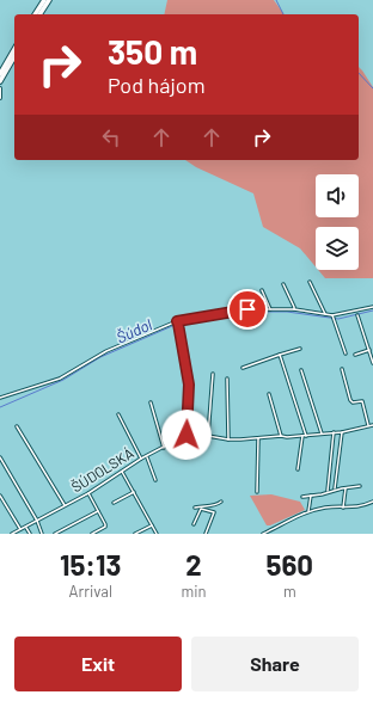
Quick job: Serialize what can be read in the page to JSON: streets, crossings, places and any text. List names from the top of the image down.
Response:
{
  "streets": {
    "street": ["ŠÚDOLSKÁ"]
  },
  "water": ["Šúdol"],
  "page": {
    "turn": ["350 m", "Pod hájom"],
    "eta": [
      "15:13",
      "Arrival",
      "2",
      "min",
      "560",
      "m"
    ],
    "buttons": ["Exit", "Share"]
  }
}
